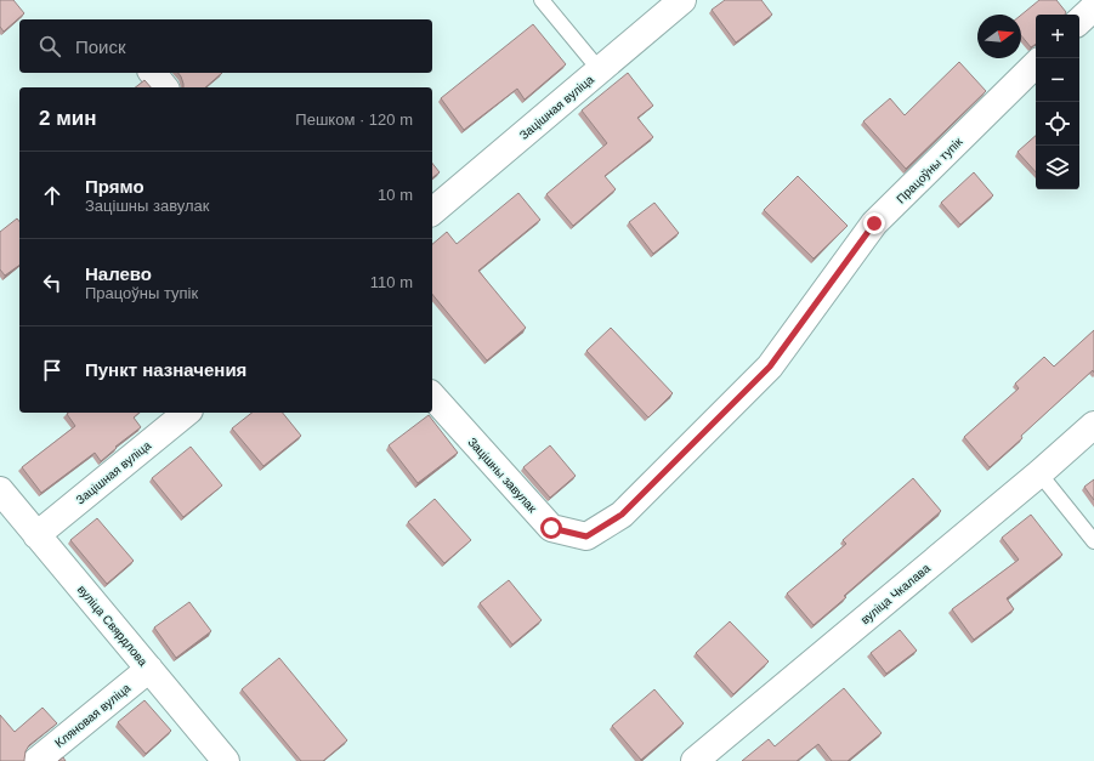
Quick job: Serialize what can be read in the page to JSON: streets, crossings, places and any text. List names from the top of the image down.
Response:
{
  "streets": {
    "street": [
      "Зацішная вуліца",
      "Працоўны тупік",
      "Зацішны завулак",
      "вуліца Чкалава",
      "вуліца Свярдлова",
      "Кляновая вуліца"
    ]
  },
  "crossings": [
    ["Зацішная вуліца", "вуліца Свярдлова"],
    ["Працоўны тупік", "Зацішны завулак"],
    ["вуліца Свярдлова", "Кляновая вуліца"]
  ],
  "north": "right",
  "page": {
    "map_buttons": ["+", "−"],
    "search": "Поиск",
    "heading": ["2 мин", "Пешком · 120 m"],
    "list": [
      ["Прямо", "Зацішны завулак", "10 m"],
      ["Налево", "Працоўны тупік", "110 m"],
      "Пункт назначения"
    ]
  }
}
